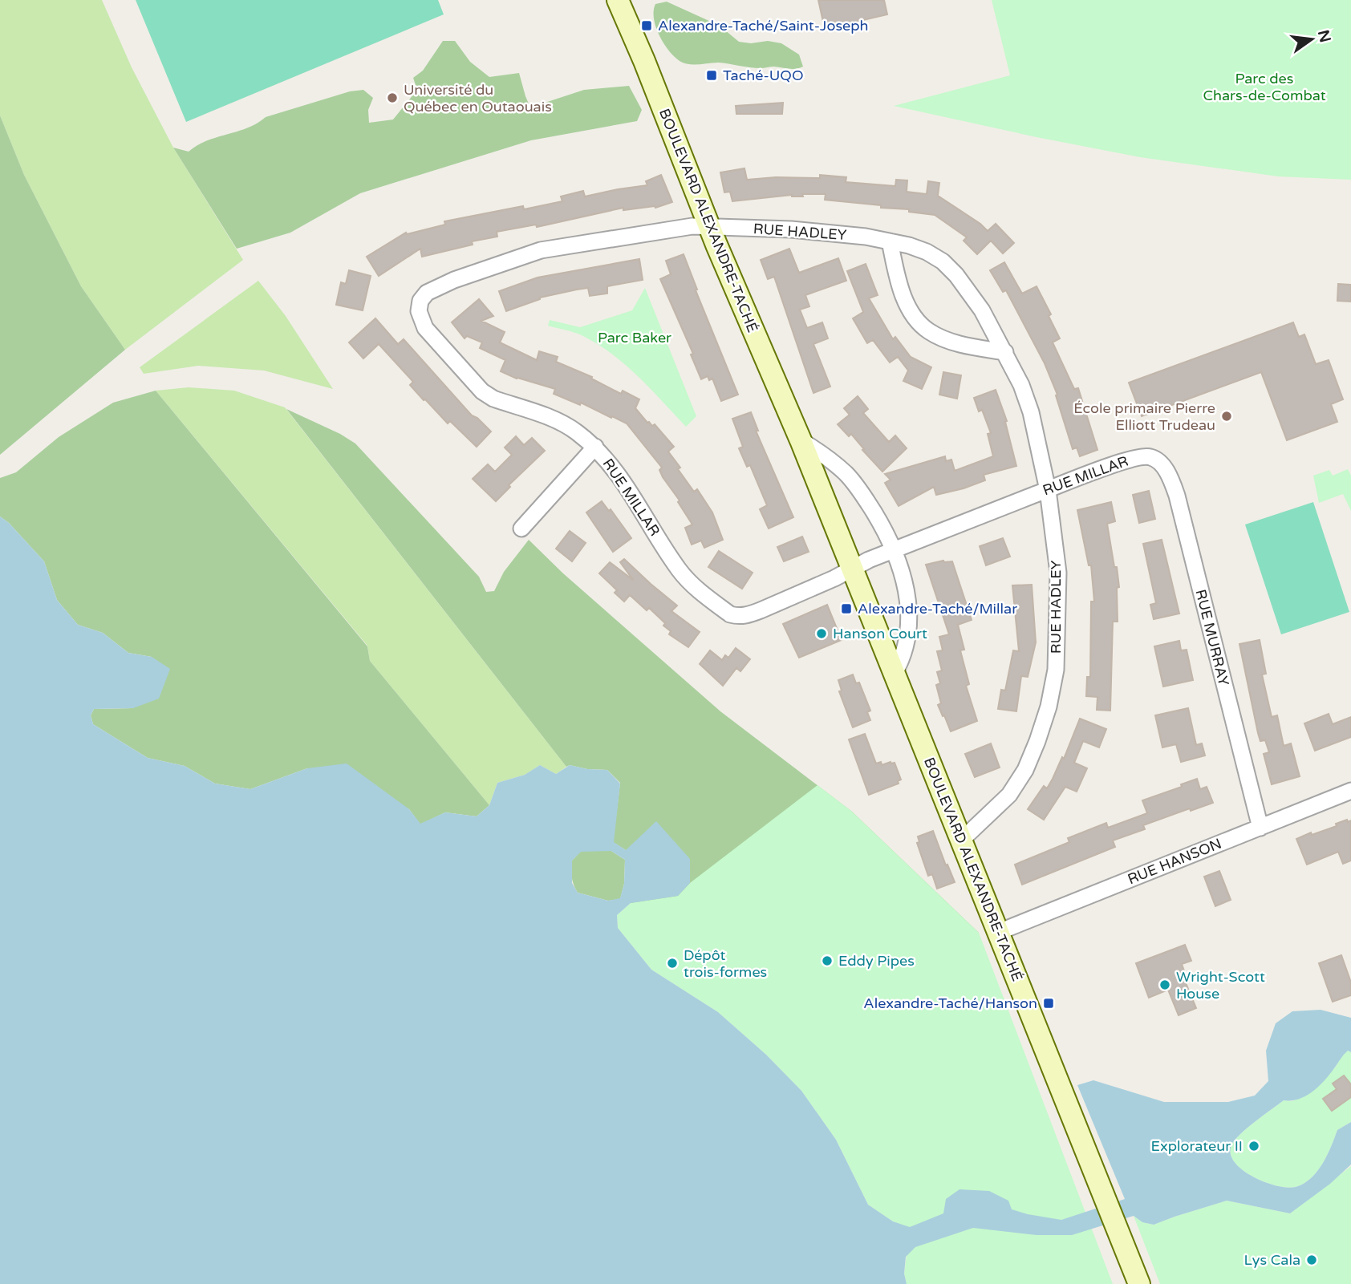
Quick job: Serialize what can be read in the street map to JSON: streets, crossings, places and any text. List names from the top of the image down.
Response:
{
  "streets": {
    "main road": ["BOULEVARD ALEXANDRE-TACHÉ"],
    "street": [
      "RUE HADLEY",
      "RUE MILLAR",
      "RUE MURRAY",
      "RUE HANSON"
    ]
  },
  "crossings": [
    ["BOULEVARD ALEXANDRE-TACHÉ", "RUE HADLEY"],
    ["BOULEVARD ALEXANDRE-TACHÉ", "RUE MILLAR"],
    ["BOULEVARD ALEXANDRE-TACHÉ", "RUE HANSON"],
    ["RUE HADLEY", "RUE MILLAR"],
    ["RUE MILLAR", "RUE MURRAY"],
    ["RUE MURRAY", "RUE HANSON"]
  ],
  "parks": ["Parc des Chars-de-Combat", "Parc Baker"],
  "places": {
    "transit": [
      "Alexandre-Taché/Saint-Joseph",
      "Taché-UQO",
      "Alexandre-Taché/Millar",
      "Alexandre-Taché/Hanson"
    ],
    "other": [
      "Université du Québec en Outaouais",
      "École primaire Pierre Elliott Trudeau",
      "Hanson Court",
      "Eddy Pipes",
      "Dépôt trois-formes",
      "Wright-Scott House",
      "Explorateur II",
      "Lys Cala"
    ]
  },
  "north": "right"
}
